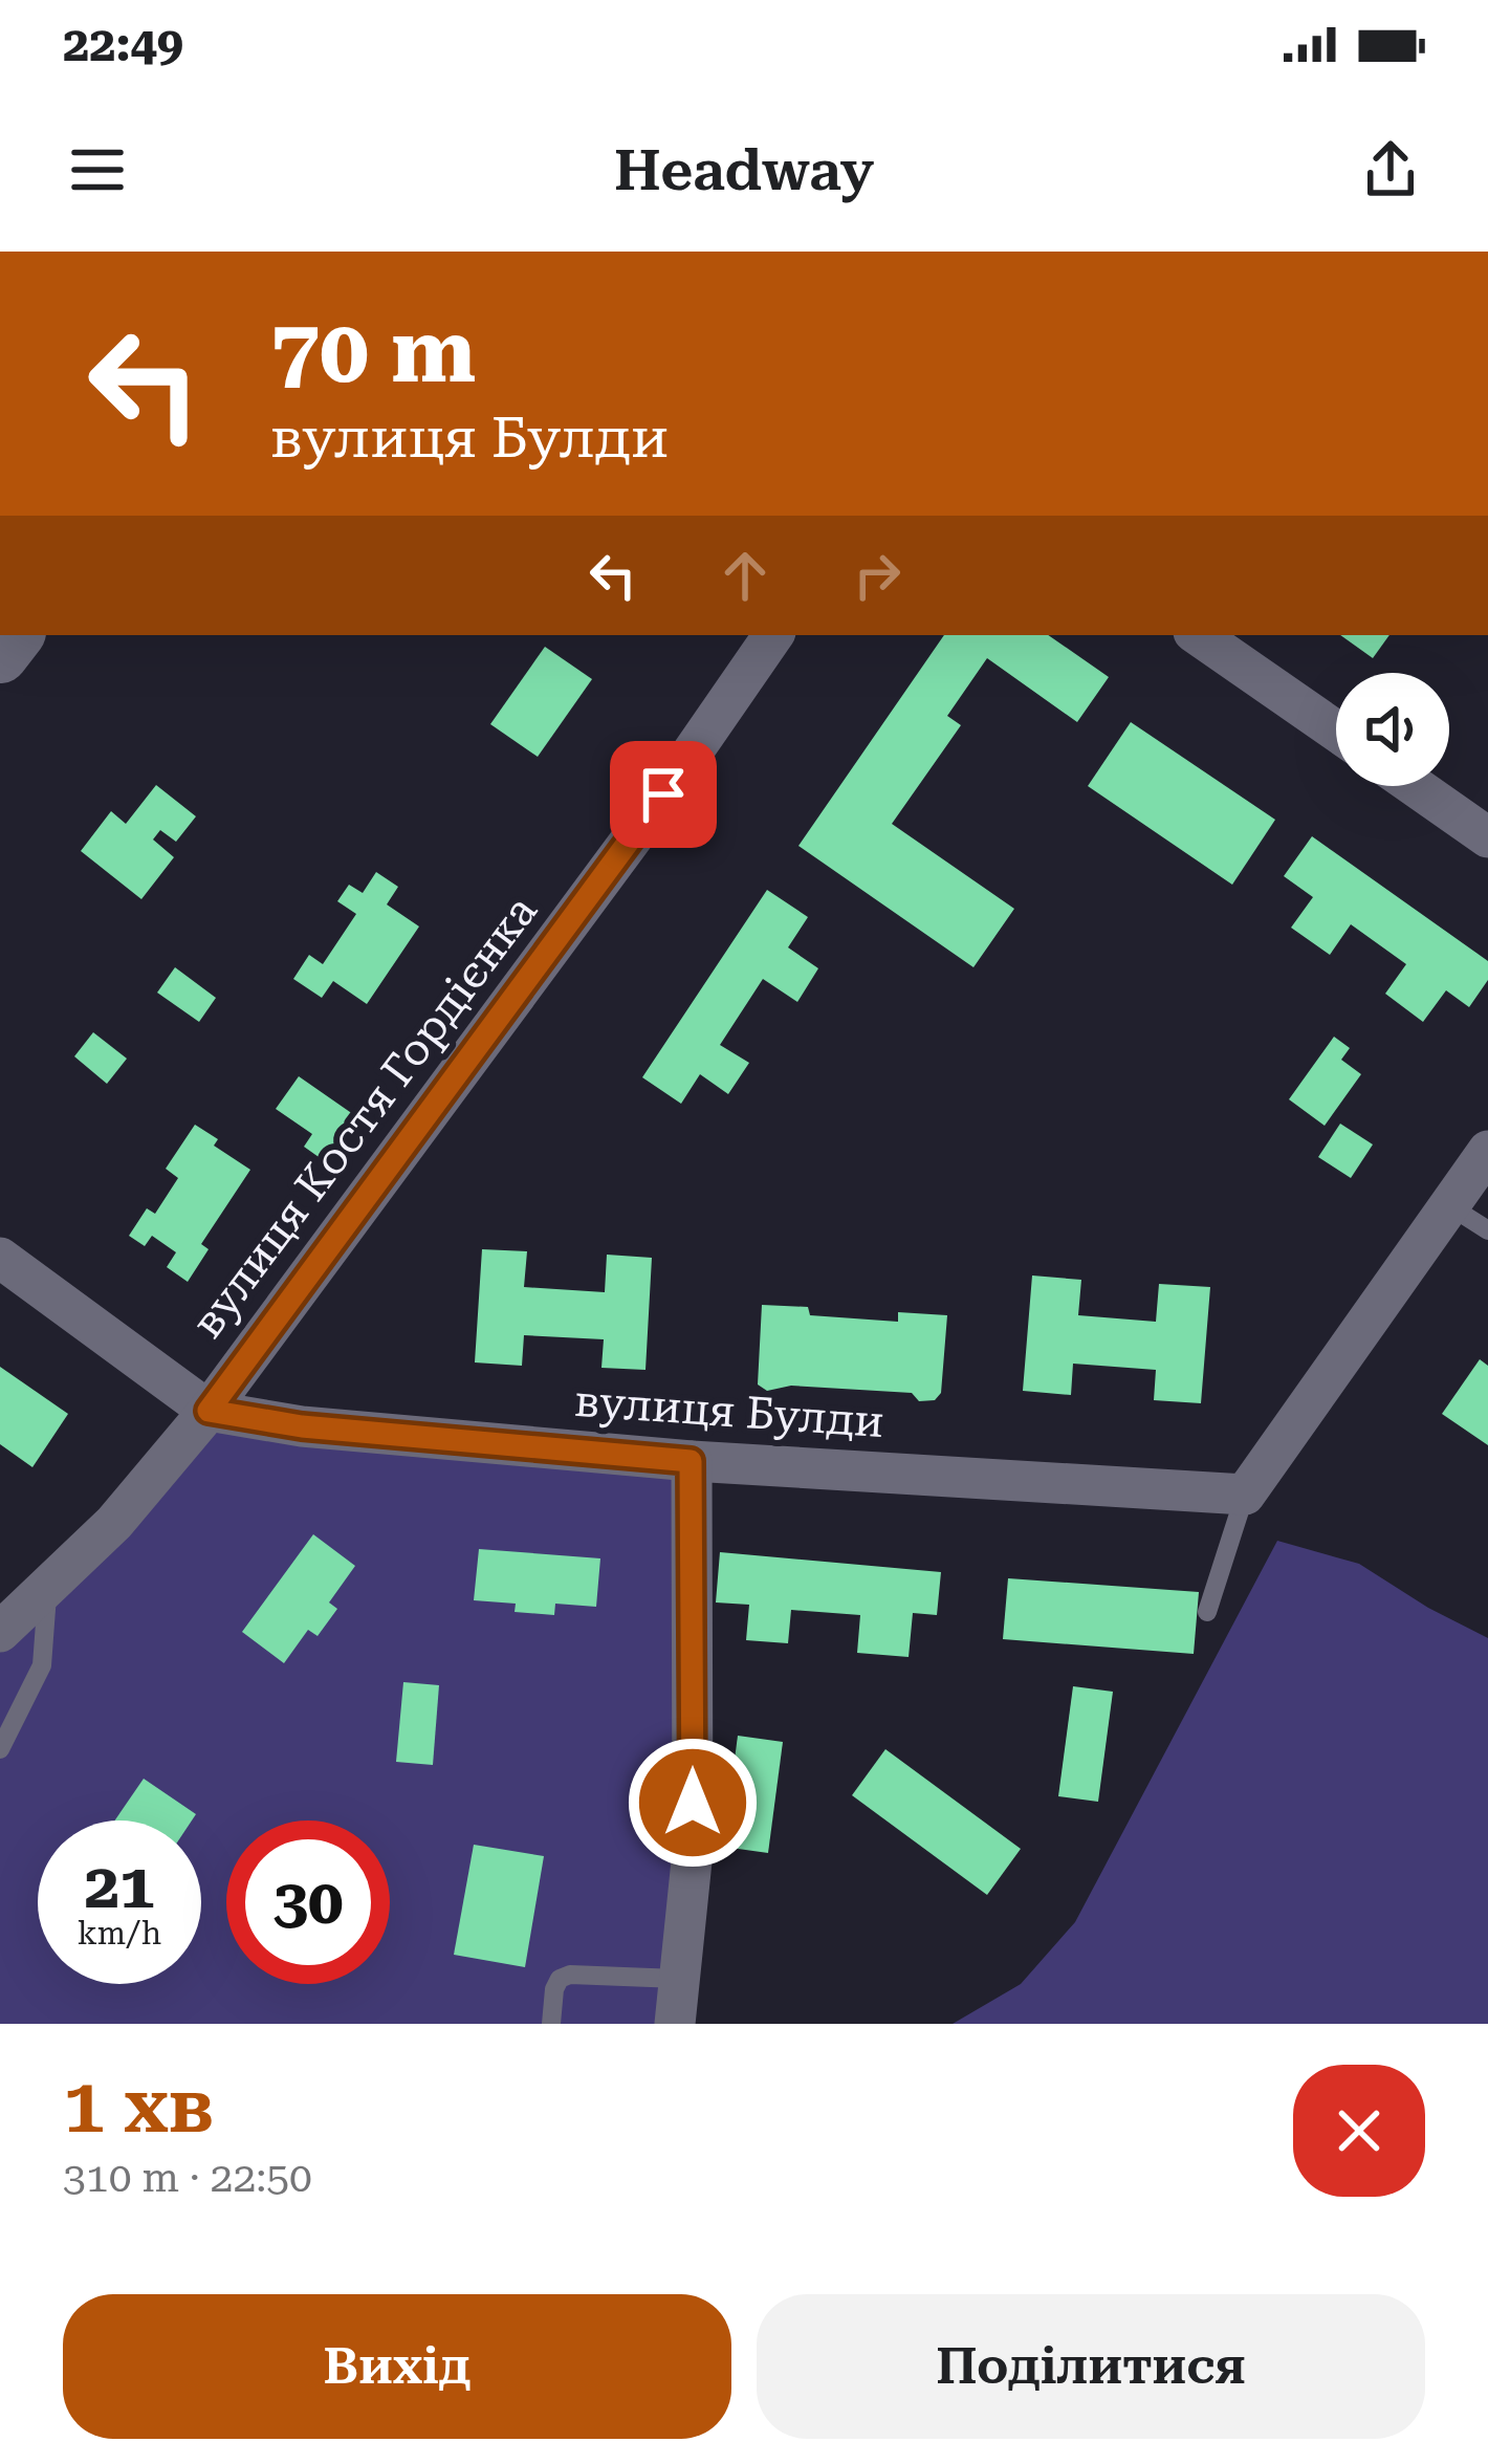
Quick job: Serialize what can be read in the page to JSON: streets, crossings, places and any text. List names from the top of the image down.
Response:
{
  "streets": {
    "street": ["вулиця Костя Гордієнка", "вулиця Булди"]
  },
  "crossings": [
    ["вулиця Костя Гордієнка", "вулиця Булди"]
  ],
  "page": {
    "status": "22:49",
    "header": "Headway",
    "turn": ["70 m", "вулиця Булди"],
    "speed": "21 km/h",
    "limit": "30",
    "heading": ["1 хв", "310 m · 22:50"],
    "buttons": ["Вихід", "Поділитися"]
  }
}
